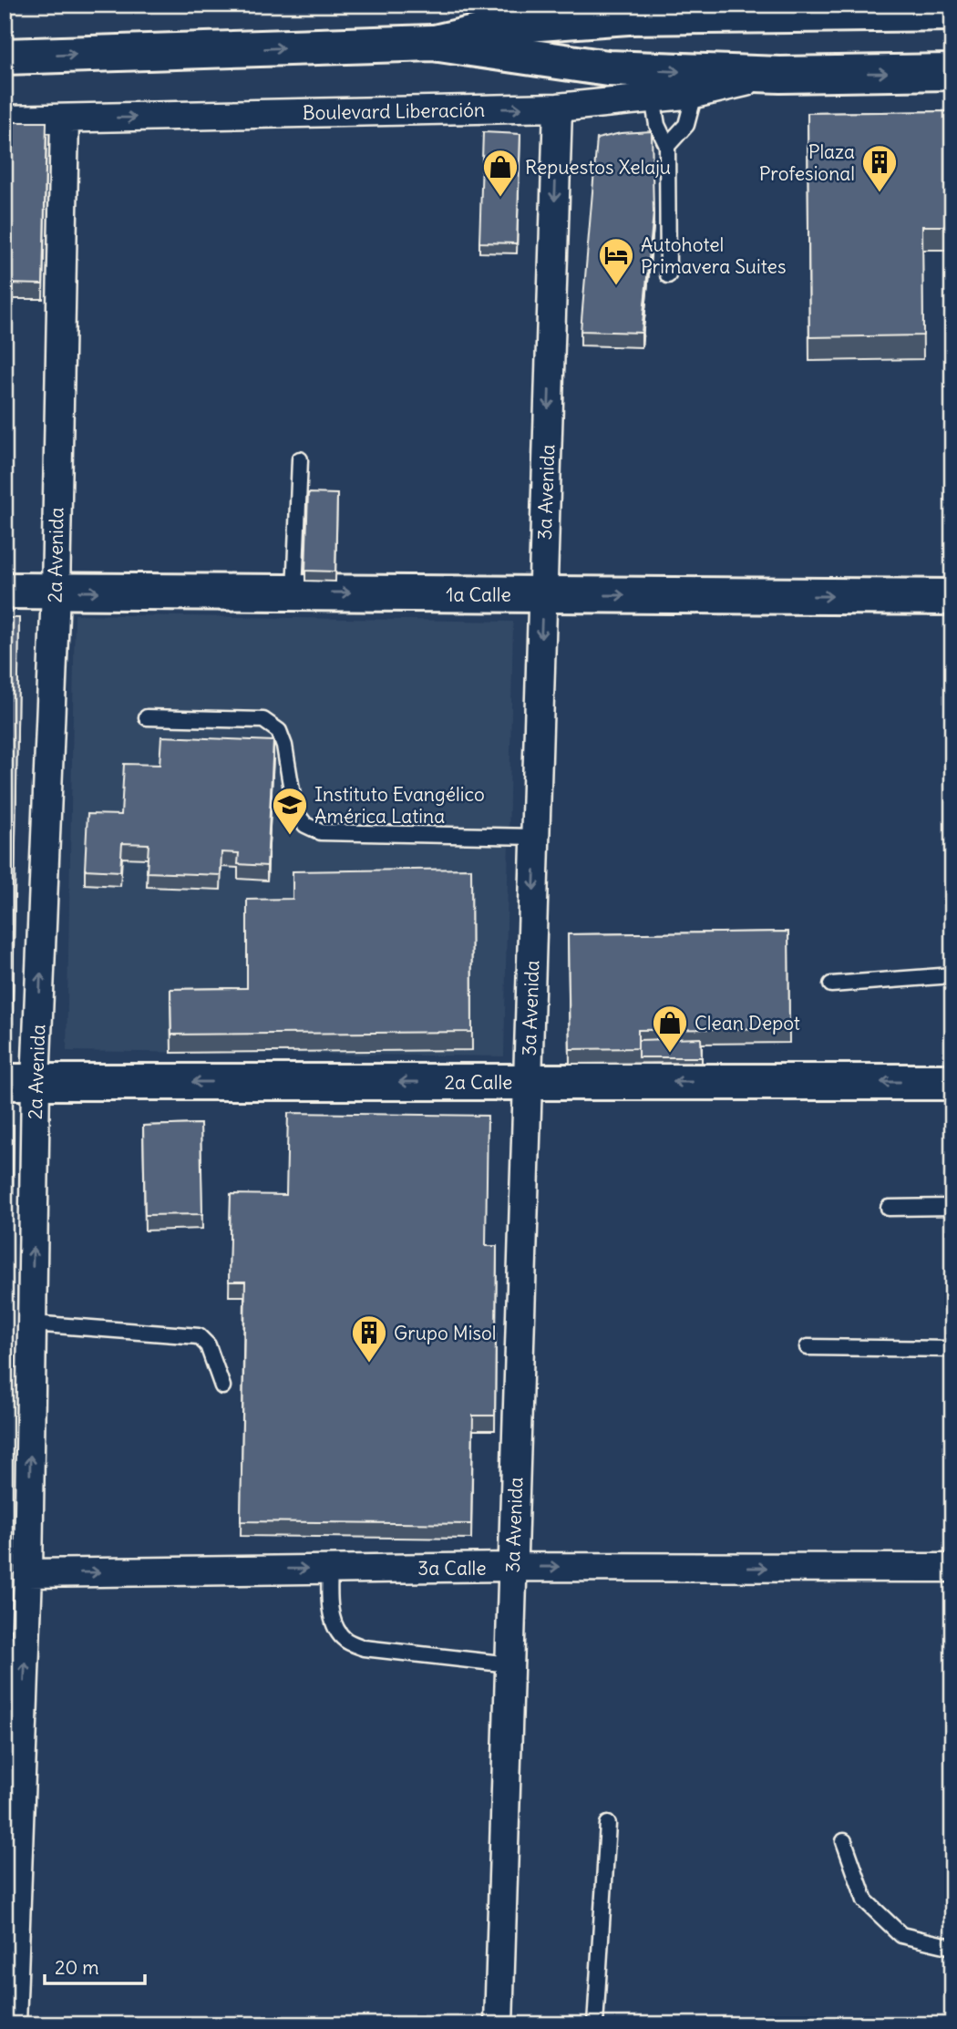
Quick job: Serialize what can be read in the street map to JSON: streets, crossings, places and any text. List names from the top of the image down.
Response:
{
  "streets": {
    "main road": ["Boulevard Liberación", "1a Calle", "2a Calle"],
    "street": ["3a Avenida", "2a Avenida", "3a Calle"]
  },
  "crossings": [
    ["Boulevard Liberación", "3a Avenida"],
    ["Boulevard Liberación", "2a Avenida"],
    ["3a Avenida", "1a Calle"],
    ["3a Avenida", "2a Calle"],
    ["3a Avenida", "3a Calle"],
    ["2a Avenida", "1a Calle"],
    ["2a Avenida", "2a Calle"],
    ["2a Avenida", "3a Calle"]
  ],
  "one_way": [
    "3a Avenida",
    "2a Avenida",
    "1a Calle",
    "2a Calle",
    "3a Calle"
  ],
  "places": {
    "building": ["Plaza Profesional", "Grupo Misol"],
    "shop": ["Repuestos Xelaju", "Clean Depot"],
    "hotel": ["Autohotel Primavera Suites"],
    "school or university": ["Instituto Evangélico América Latina"]
  },
  "scale_bar": "20 m"
}
